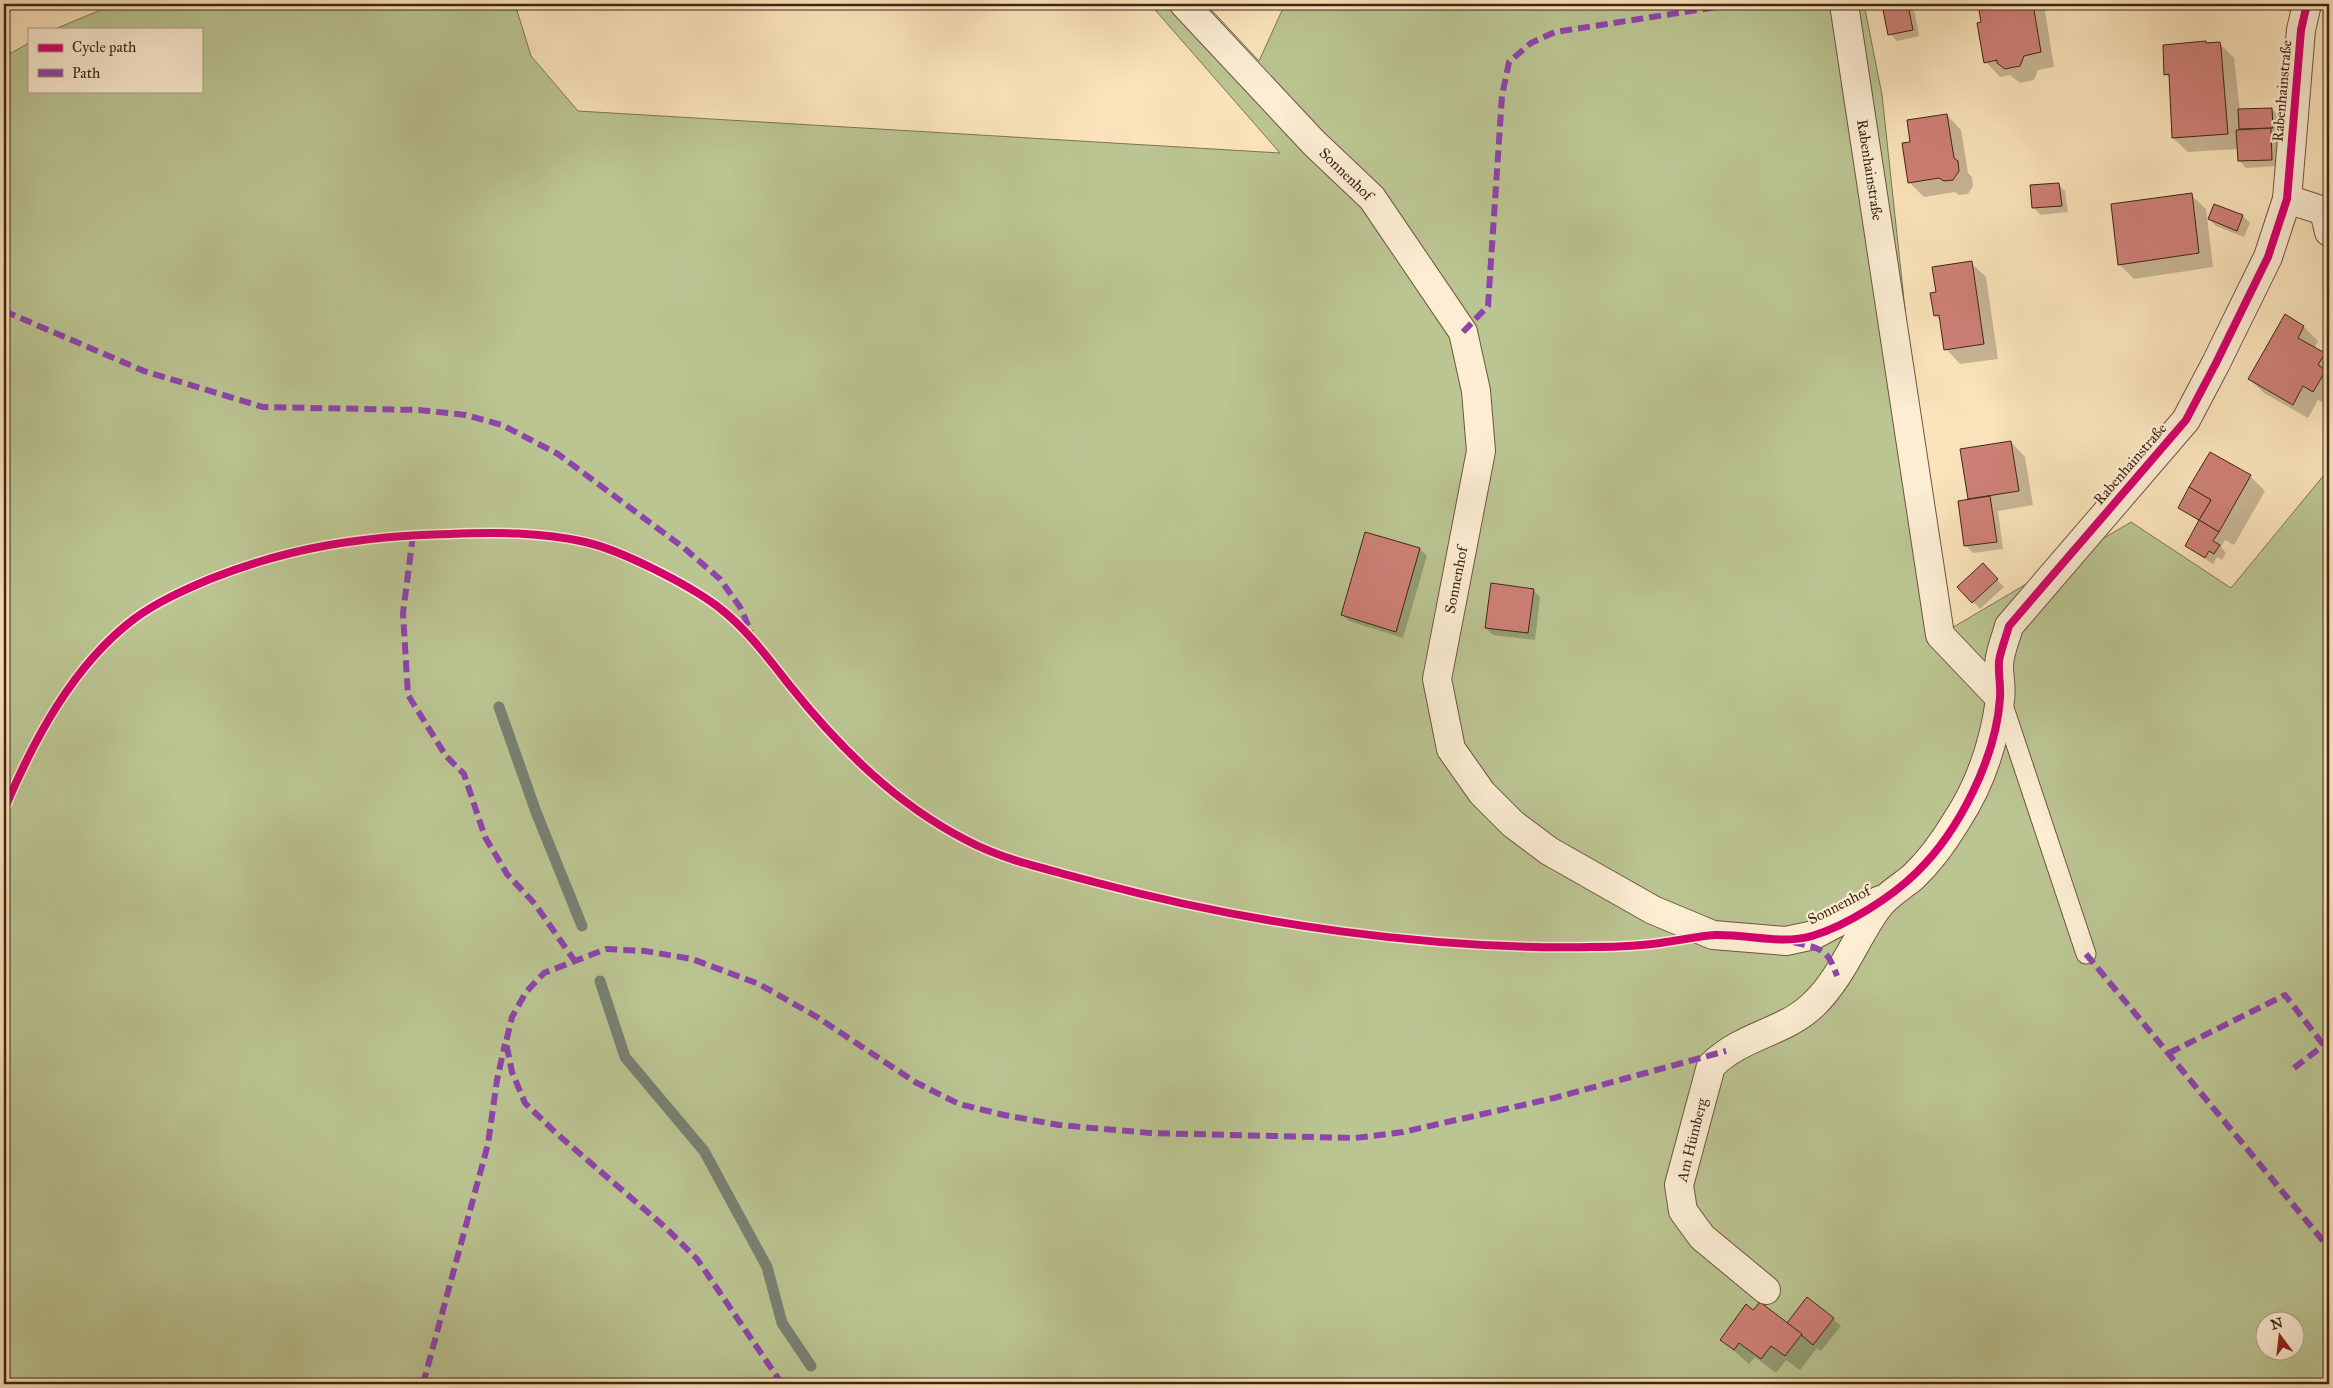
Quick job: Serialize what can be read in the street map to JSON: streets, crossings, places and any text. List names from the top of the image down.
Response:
{
  "streets": {
    "street": ["Rabenhainstraße", "Sonnenhof", "Am Hümberg"]
  },
  "crossings": [
    ["Rabenhainstraße", "Sonnenhof"],
    ["Rabenhainstraße", "Am Hümberg"]
  ],
  "legend": ["Cycle path", "Path"],
  "north": "top"
}
